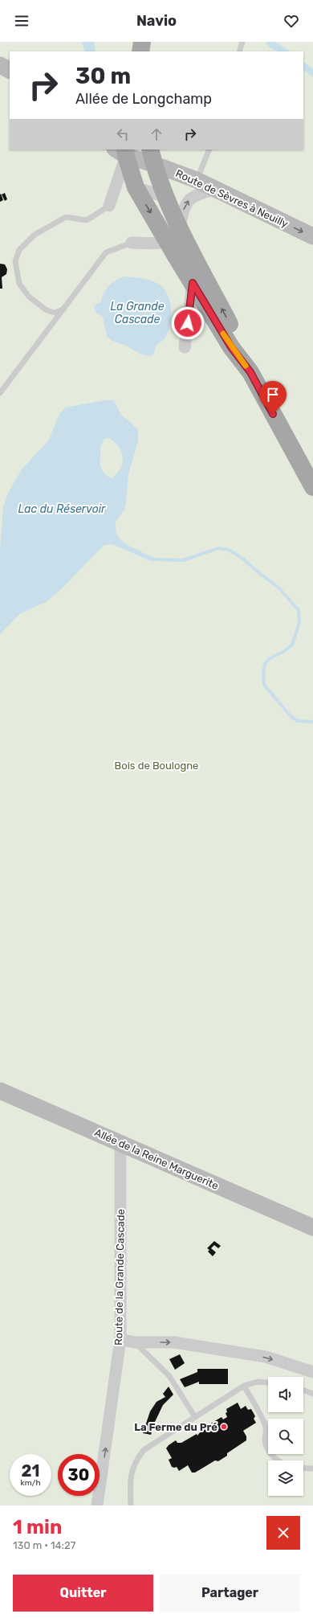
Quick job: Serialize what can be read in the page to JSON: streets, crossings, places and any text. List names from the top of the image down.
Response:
{
  "streets": {
    "main road": ["Route de Sèvres à Neuilly", "Allée de la Reine Marguerite"],
    "street": ["Route de la Grande Cascade"]
  },
  "crossings": [
    ["Allée de la Reine Marguerite", "Route de la Grande Cascade"]
  ],
  "one_way": ["Route de Sèvres à Neuilly", "Route de la Grande Cascade"],
  "water": ["La Grande Cascade", "Lac du Réservoir"],
  "parks": ["Bois de Boulogne"],
  "places": ["La Ferme du Pré"],
  "page": {
    "header": "Navio",
    "turn": ["30 m", "Allée de Longchamp"],
    "speed": "21 km/h",
    "limit": "30",
    "heading": ["1 min", "130 m · 14:27"],
    "buttons": ["Quitter", "Partager"]
  }
}
